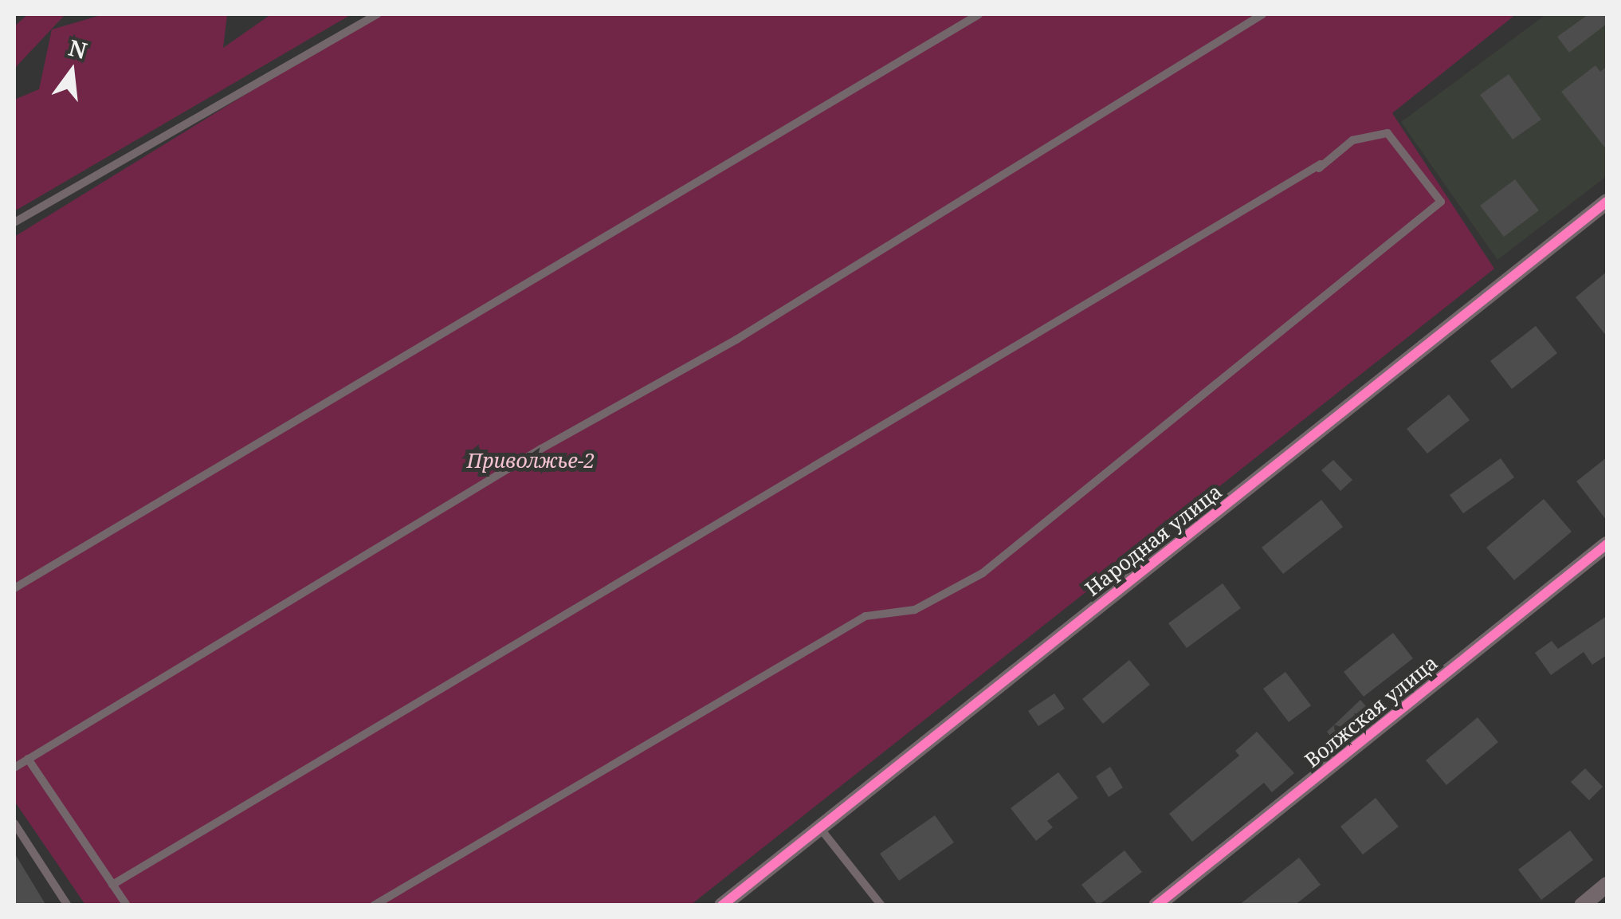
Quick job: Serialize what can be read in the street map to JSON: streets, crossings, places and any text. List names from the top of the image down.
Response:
{
  "streets": {
    "street": ["Народная улица", "Волжская улица"]
  },
  "parks": ["Приволжье-2"],
  "north": "top"
}
